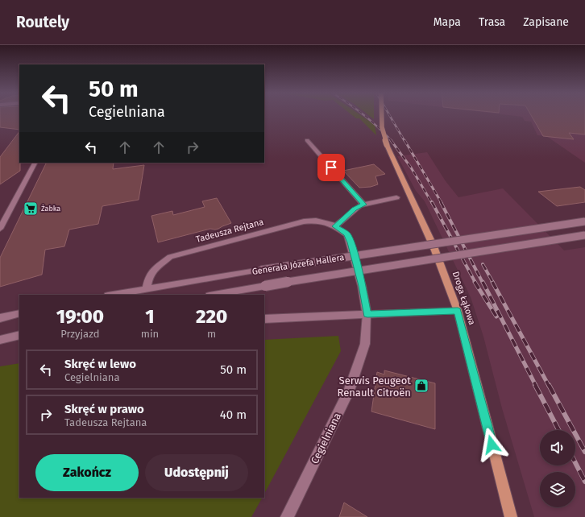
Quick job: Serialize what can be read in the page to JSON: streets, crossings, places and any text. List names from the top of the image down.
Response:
{
  "streets": {
    "main road": [
      "Tadeusza Rejtana",
      "Generała Józefa Hallera",
      "Droga Łąkowa",
      "Cegielniana"
    ]
  },
  "crossings": [
    ["Tadeusza Rejtana", "Generała Józefa Hallera"],
    ["Tadeusza Rejtana", "Cegielniana"]
  ],
  "places": {
    "supermarket": ["Żabka"],
    "shop": ["Serwis Peugeot Renault Citroën"]
  },
  "page": {
    "header": "Routely",
    "nav": ["Mapa", "Trasa", "Zapisane"],
    "turn": ["50 m", "Cegielniana"],
    "eta": [
      "19:00",
      "Przyjazd",
      "1",
      "min",
      "220",
      "m"
    ],
    "list": [
      {
        "name": "Skręć w lewo",
        "note": "Cegielniana",
        "value": "50 m"
      },
      {
        "name": "Skręć w prawo",
        "note": "Tadeusza Rejtana",
        "value": "40 m"
      }
    ],
    "buttons": ["Zakończ", "Udostępnij"]
  }
}
